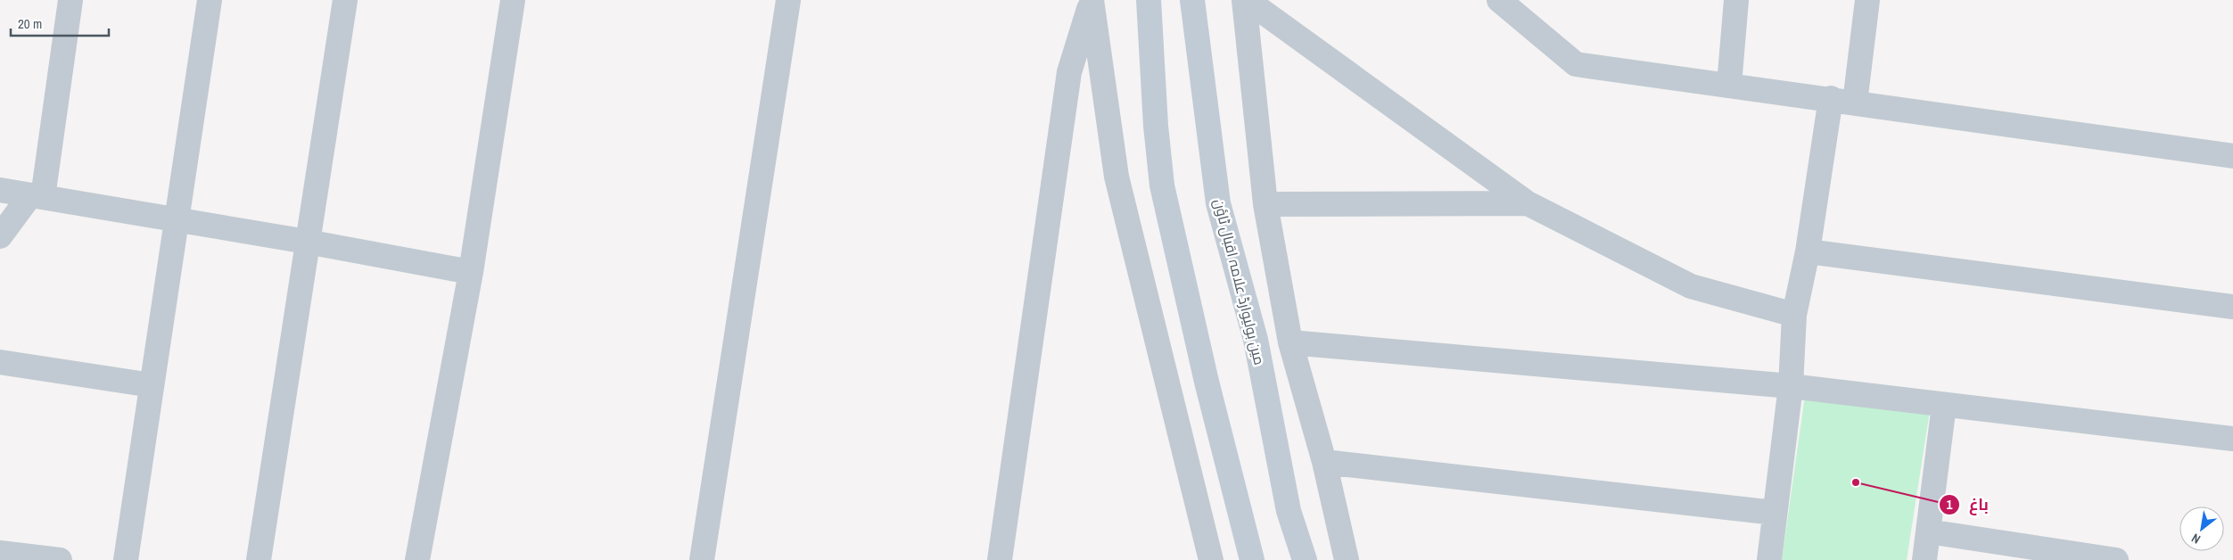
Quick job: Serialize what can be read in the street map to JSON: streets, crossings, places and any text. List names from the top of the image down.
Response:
{
  "streets": {
    "main road": ["مین بولیوارڈ علامہ اقبال ٹاؤن"]
  },
  "places": ["باغ"],
  "scale_bar": "20 m",
  "north": "bottom left"
}
